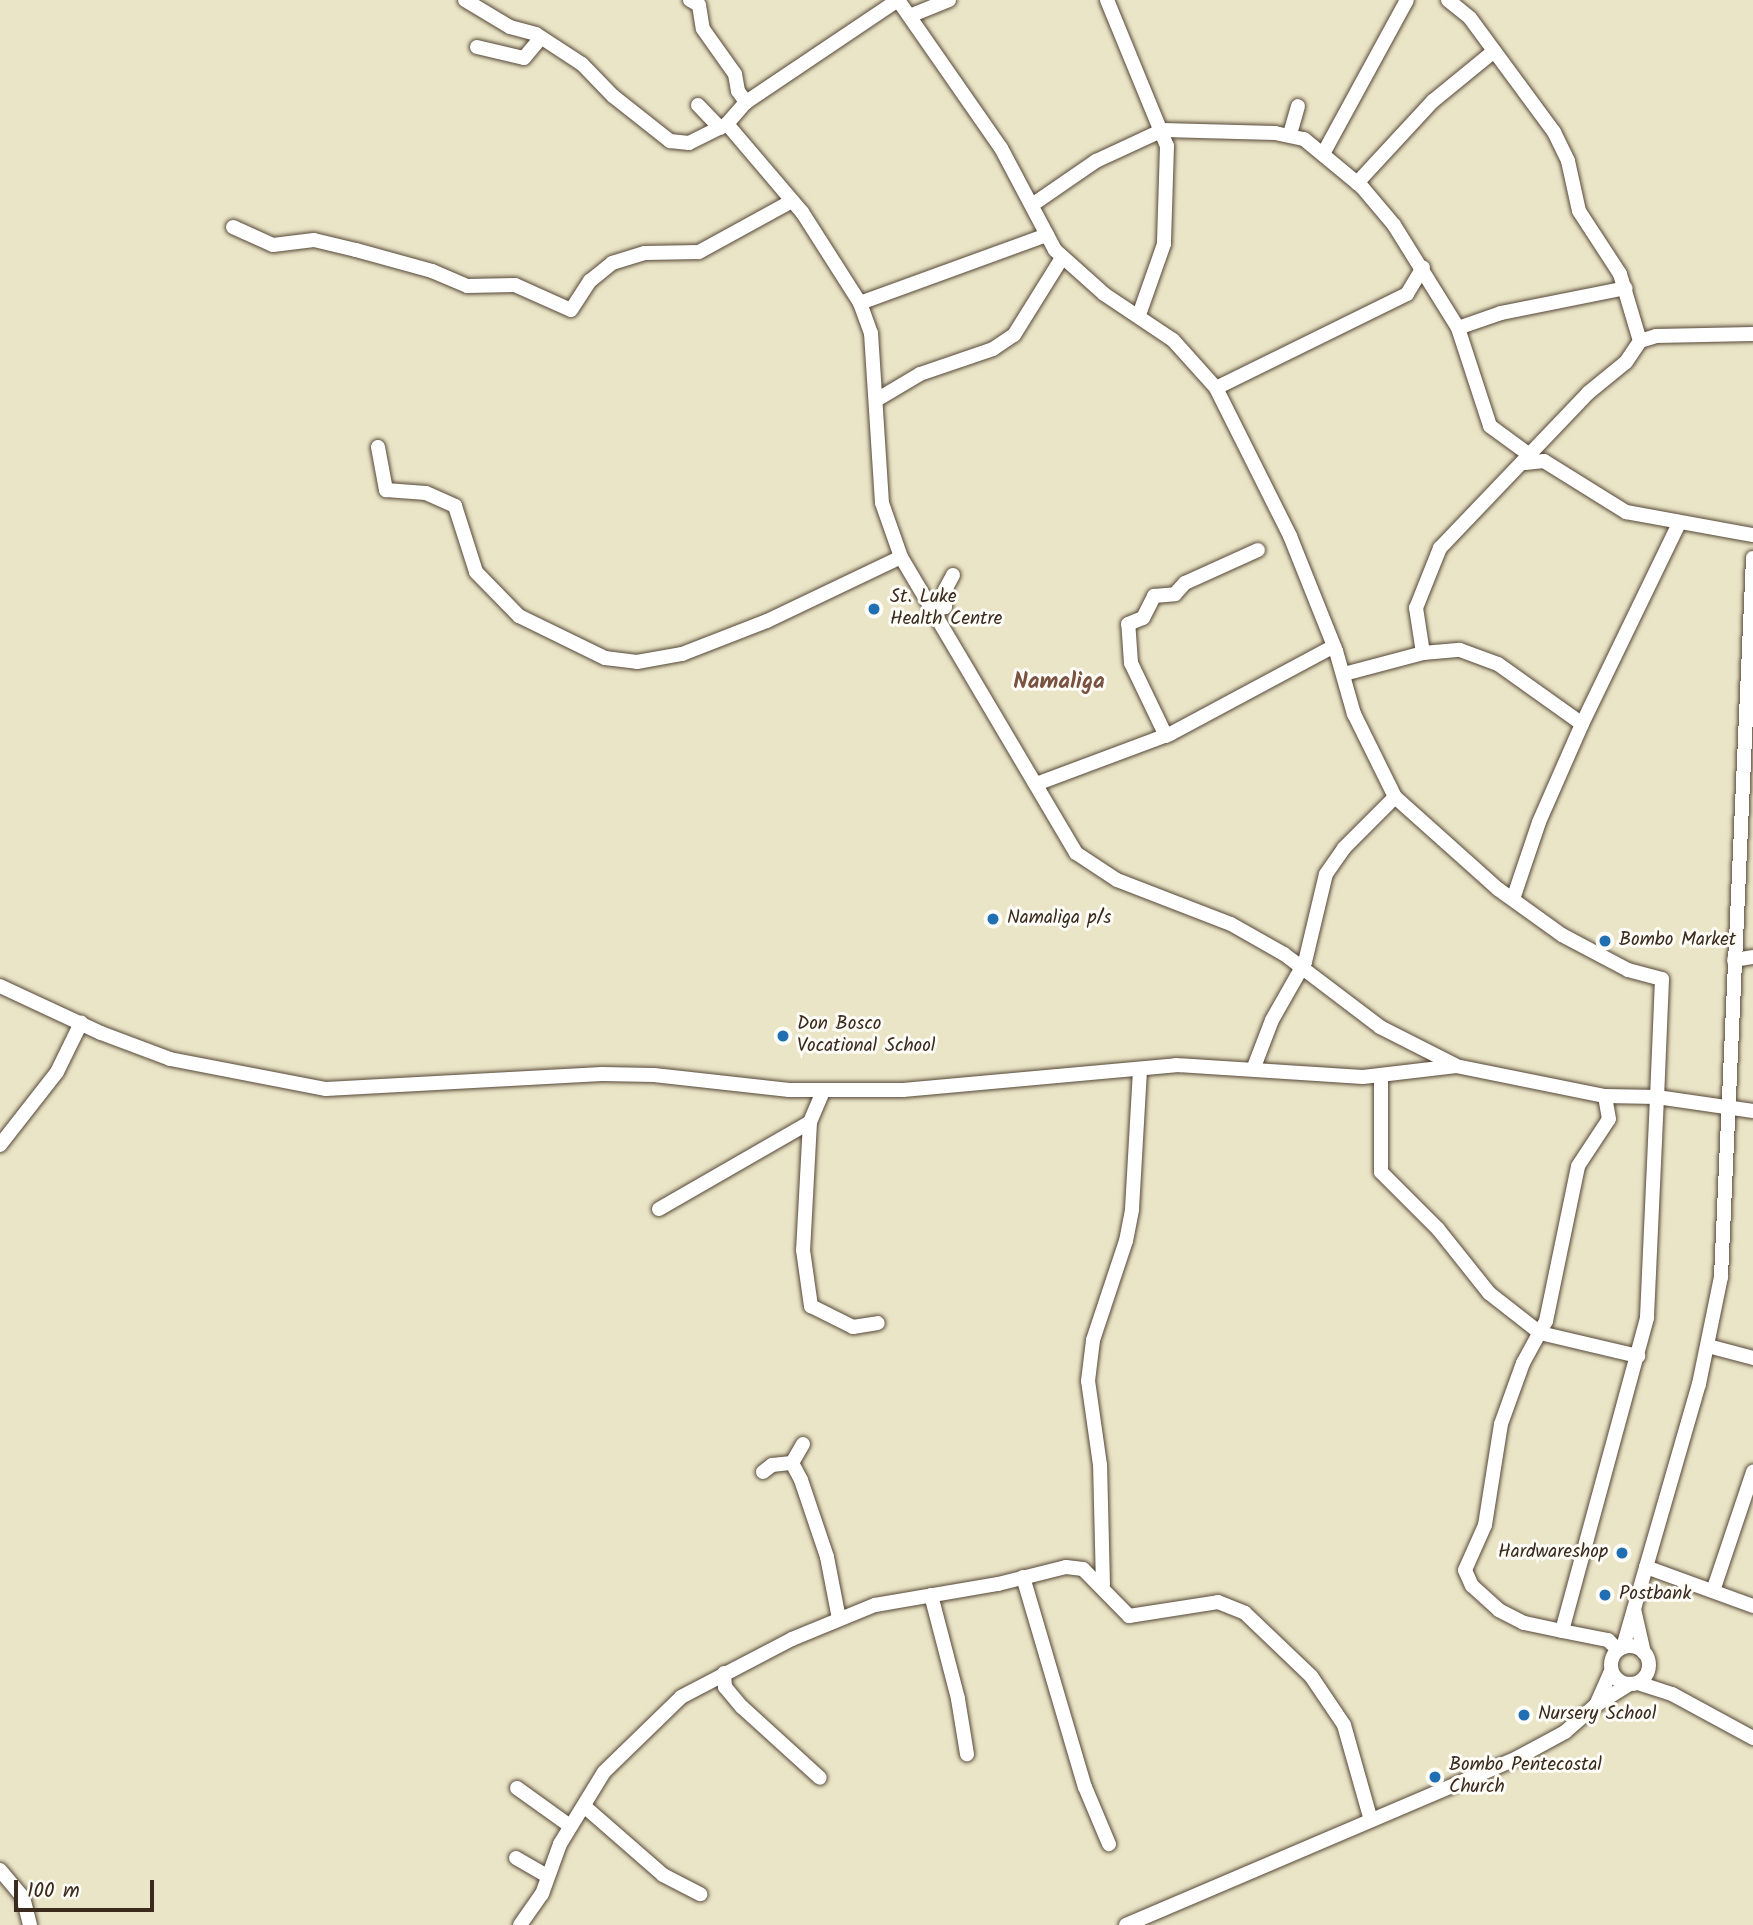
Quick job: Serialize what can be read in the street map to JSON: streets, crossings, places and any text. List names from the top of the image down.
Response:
{
  "districts": ["Namaliga"],
  "places": [
    "St. Luke Health Centre",
    "Namaliga p/s",
    "Bombo Market",
    "Don Bosco Vocational School",
    "Hardwareshop",
    "Postbank",
    "Nursery School",
    "Bombo Pentecostal Church"
  ],
  "scale_bar": "100 m"
}
